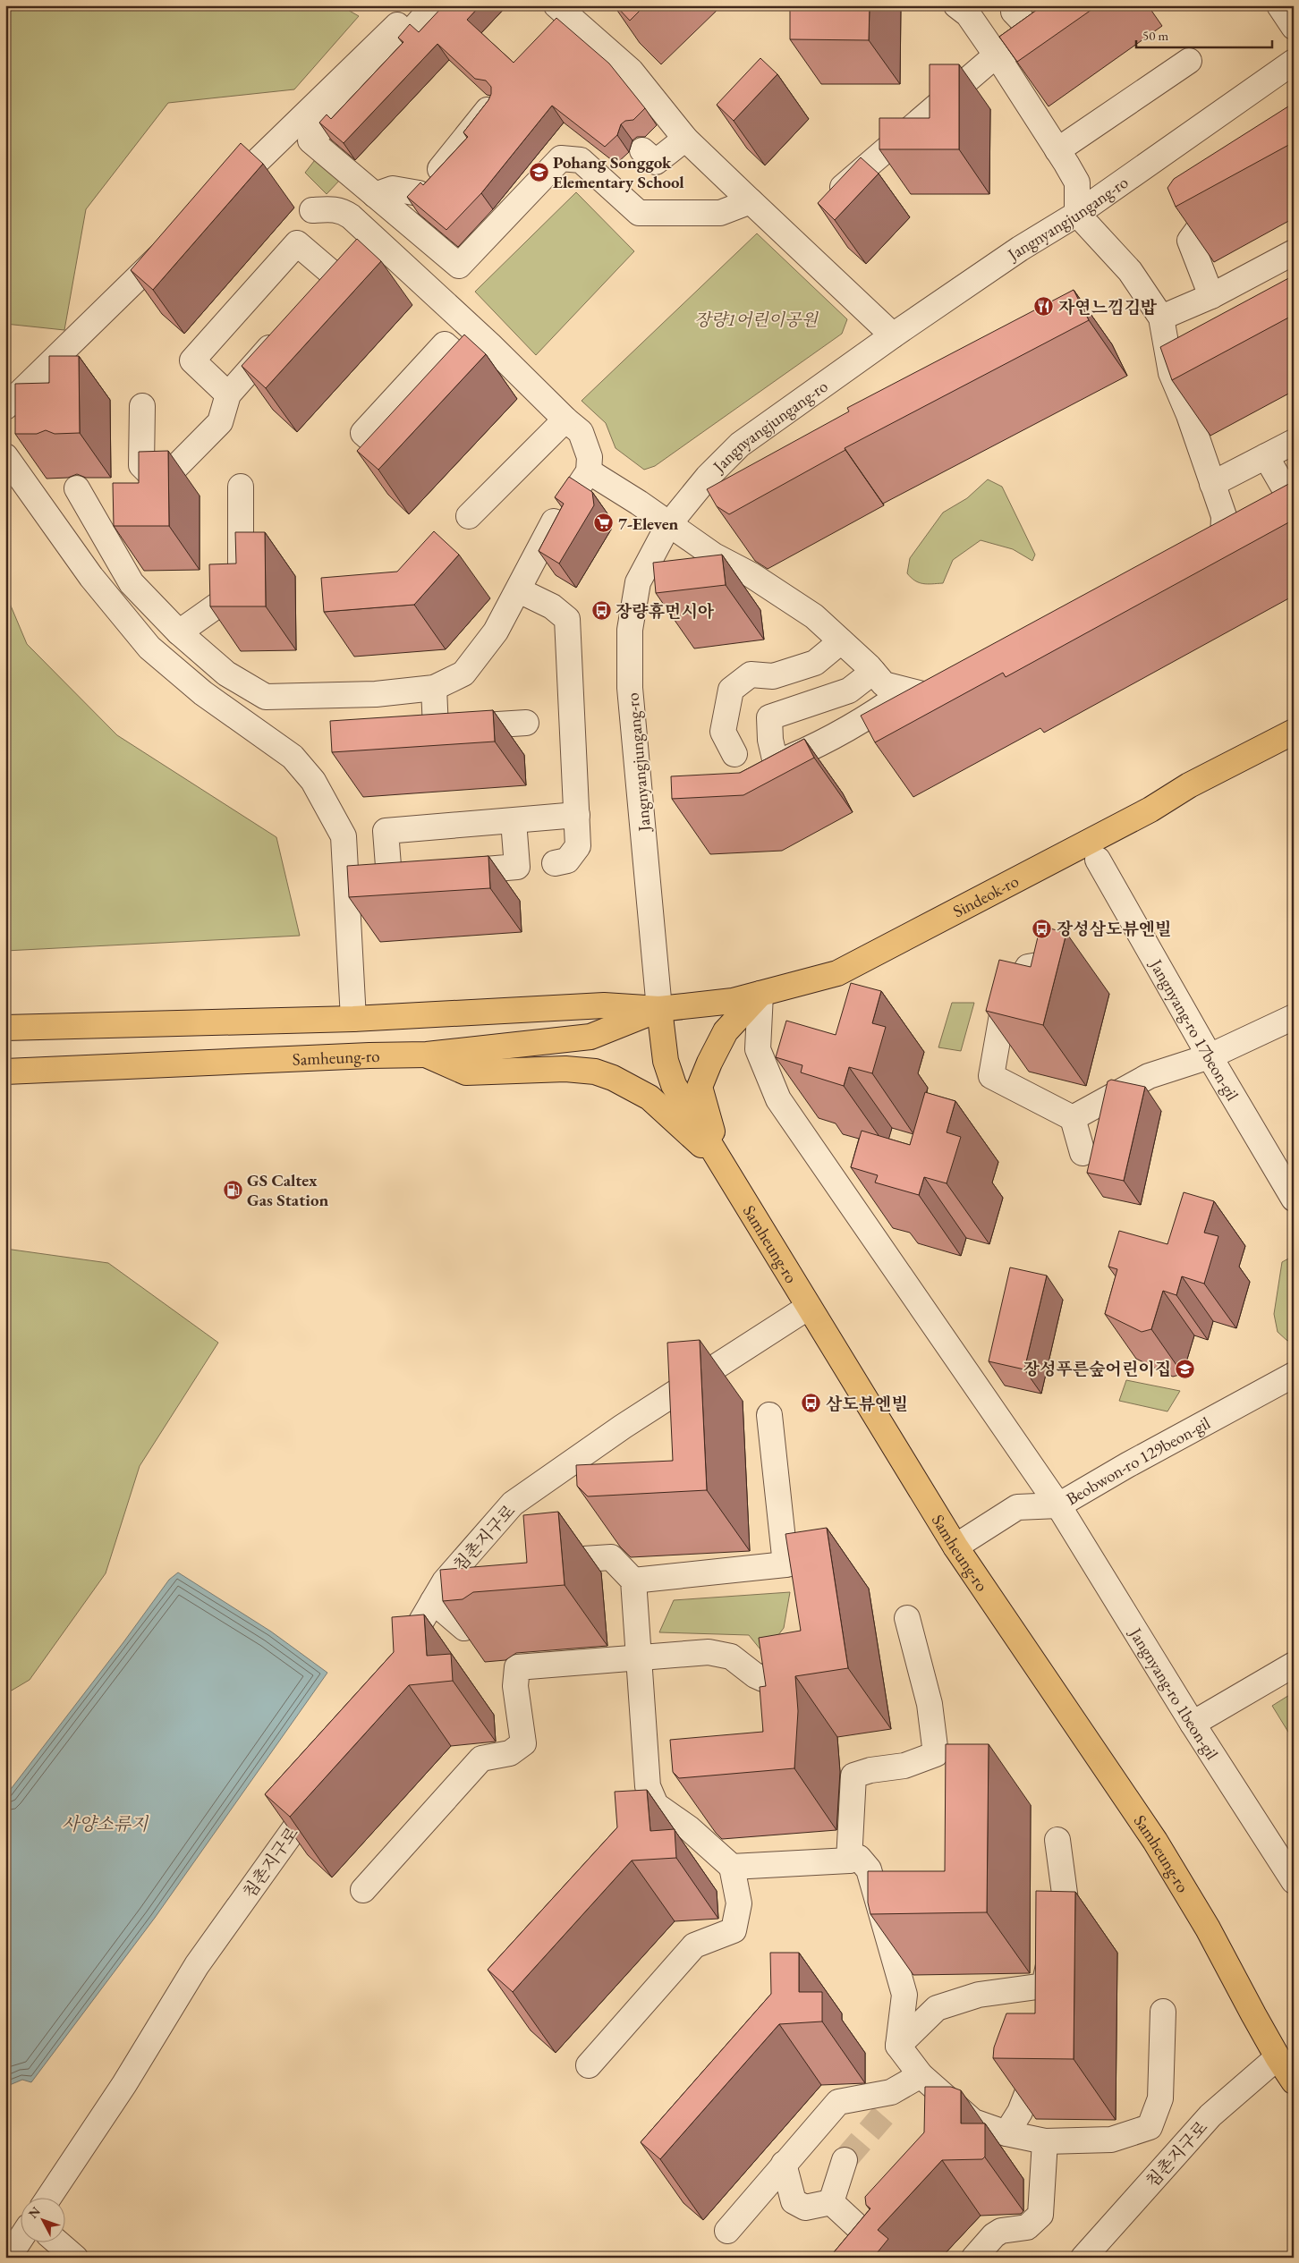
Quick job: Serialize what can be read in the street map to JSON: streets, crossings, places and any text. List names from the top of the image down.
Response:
{
  "streets": {
    "main road": ["Sindeok-ro", "Samheung-ro"],
    "street": [
      "Jangnyangjungang-ro",
      "Jangnyang-ro 17beon-gil",
      "Beobwon-ro 129beon-gil",
      "침촌지구로",
      "Jangnyang-ro 1beon-gil"
    ]
  },
  "crossings": [
    ["Jangnyangjungang-ro", "Sindeok-ro"],
    ["Jangnyangjungang-ro", "Samheung-ro"],
    ["Sindeok-ro", "Samheung-ro"],
    ["Sindeok-ro", "Jangnyang-ro 1beon-gil"],
    ["Samheung-ro", "Beobwon-ro 129beon-gil"],
    ["Samheung-ro", "침촌지구로"],
    ["Beobwon-ro 129beon-gil", "Jangnyang-ro 1beon-gil"]
  ],
  "water": ["사양소류지"],
  "parks": ["장량1어린이공원"],
  "places": {
    "school or university": ["Pohang Songgok Elementary School", "장성푸른숲어린이집"],
    "restaurant": ["자연느낌김밥"],
    "supermarket": ["7-Eleven"],
    "bus stop": ["장량휴먼시아", "장성삼도뷰엔빌", "삼도뷰엔빌"],
    "fuel station": ["GS Caltex Gas Station"]
  },
  "scale_bar": "50 m",
  "north": "top left"
}
